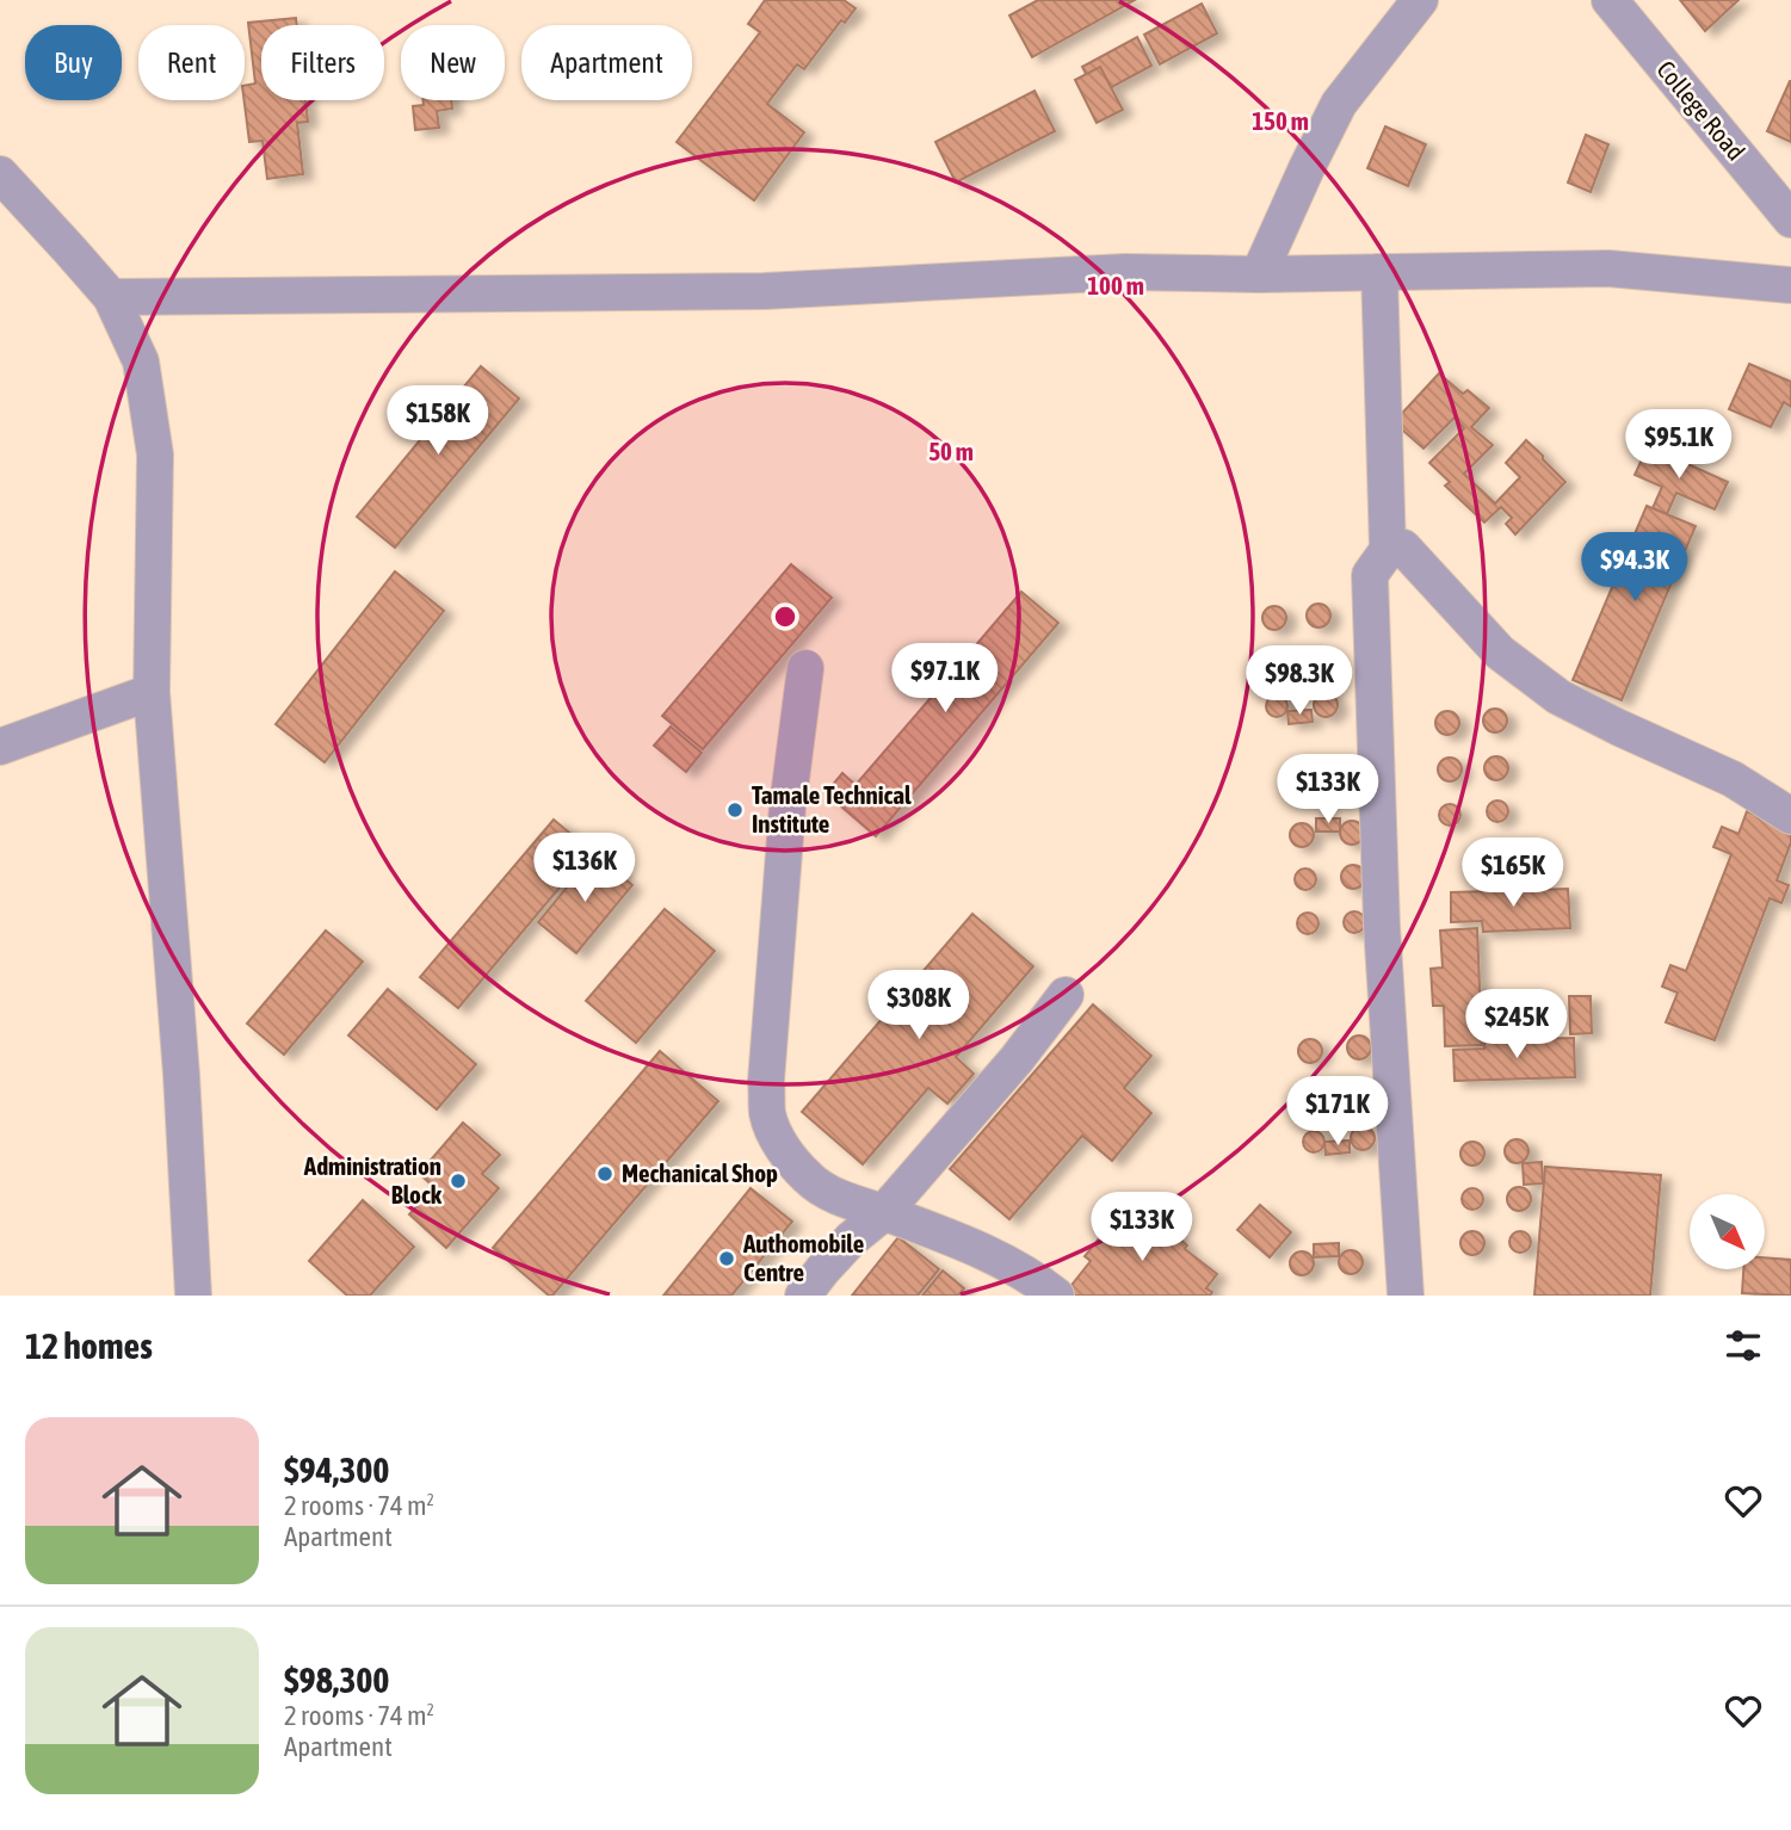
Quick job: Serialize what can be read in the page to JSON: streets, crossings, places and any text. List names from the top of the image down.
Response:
{
  "streets": {
    "street": ["College Road"]
  },
  "places": [
    "Tamale Technical Institute",
    "Mechanical Shop",
    "Administration Block",
    "Authomobile Centre"
  ],
  "north": "bottom right",
  "page": {
    "chip": [
      "Buy",
      "Rent",
      "Filters",
      "New",
      "Apartment"
    ],
    "price": [
      "$158K",
      "$95.1K",
      "$94.3K",
      "$97.1K",
      "$98.3K",
      "$133K",
      "$136K",
      "$165K",
      "$308K",
      "$245K",
      "$171K",
      "$133K"
    ],
    "heading": "12 homes",
    "list": [
      {
        "name": "$94,300",
        "note": "2 rooms · 74 m² · Apartment"
      },
      {
        "name": "$98,300",
        "note": "2 rooms · 74 m² · Apartment"
      }
    ]
  },
  "rings": ["150 m", "100 m", "50 m"]
}
